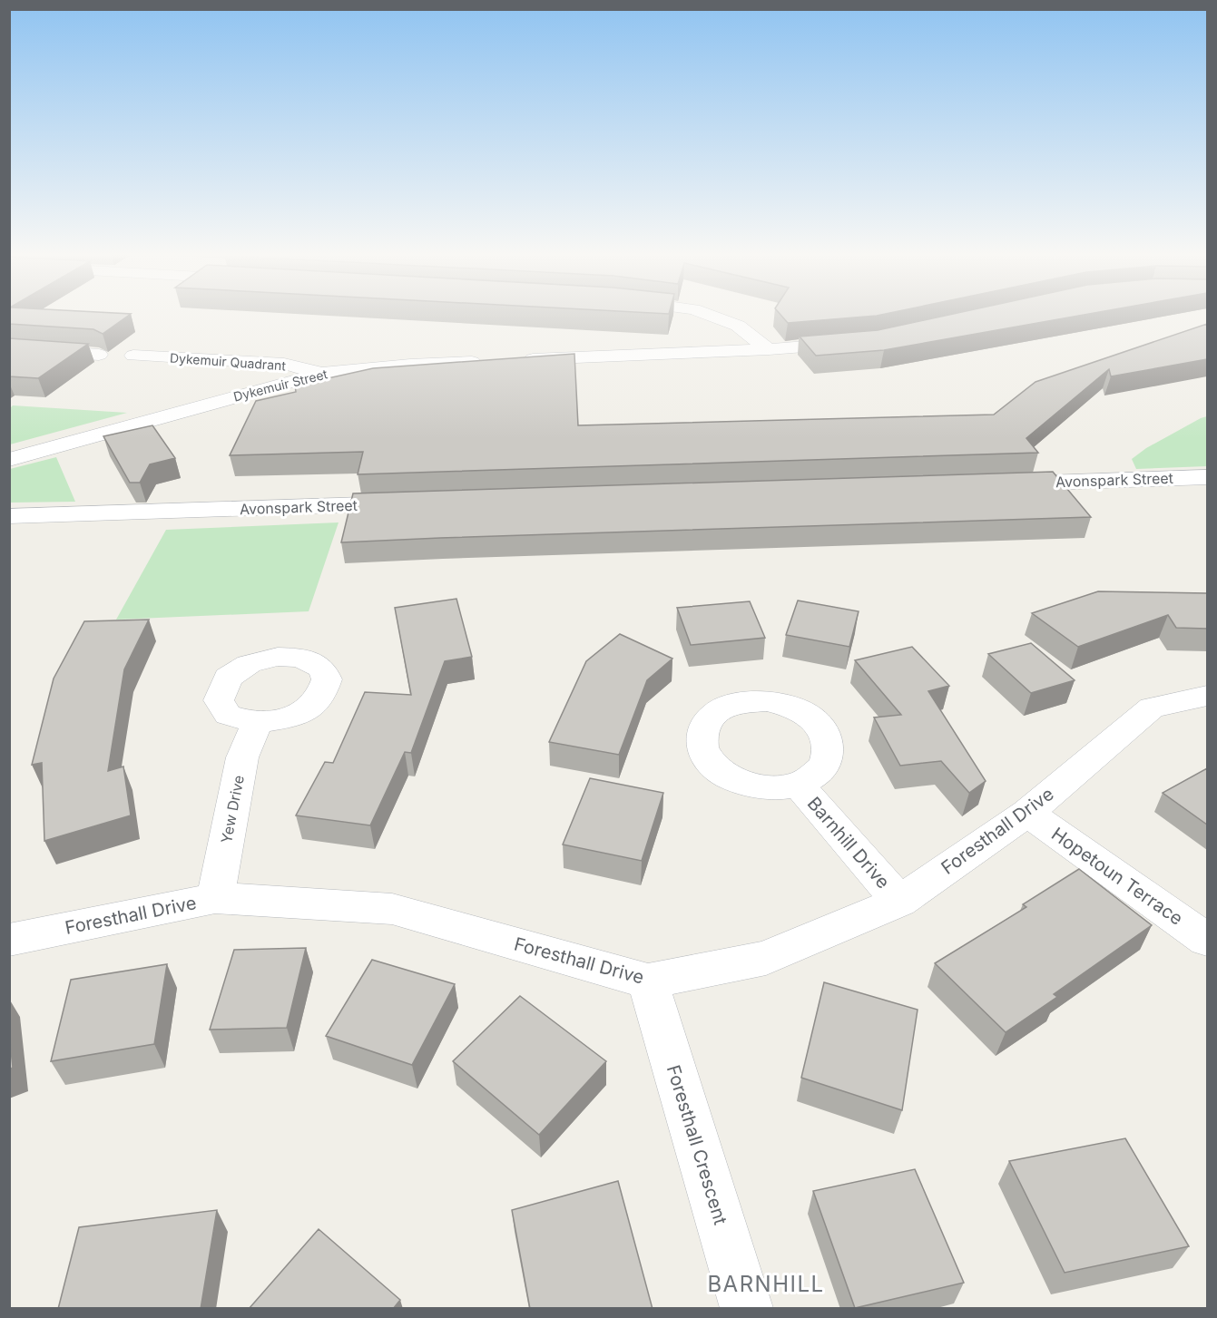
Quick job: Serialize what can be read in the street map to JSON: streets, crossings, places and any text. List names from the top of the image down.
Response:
{
  "streets": {
    "street": [
      "Dykemuir Quadrant",
      "Dykemuir Street",
      "Avonspark Street",
      "Yew Drive",
      "Foresthall Drive",
      "Barnhill Drive",
      "Hopetoun Terrace",
      "Foresthall Crescent"
    ]
  },
  "crossings": [
    ["Dykemuir Quadrant", "Dykemuir Street"],
    ["Yew Drive", "Foresthall Drive"],
    ["Foresthall Drive", "Barnhill Drive"],
    ["Foresthall Drive", "Hopetoun Terrace"],
    ["Foresthall Drive", "Foresthall Crescent"]
  ],
  "districts": ["BARNHILL"]
}
